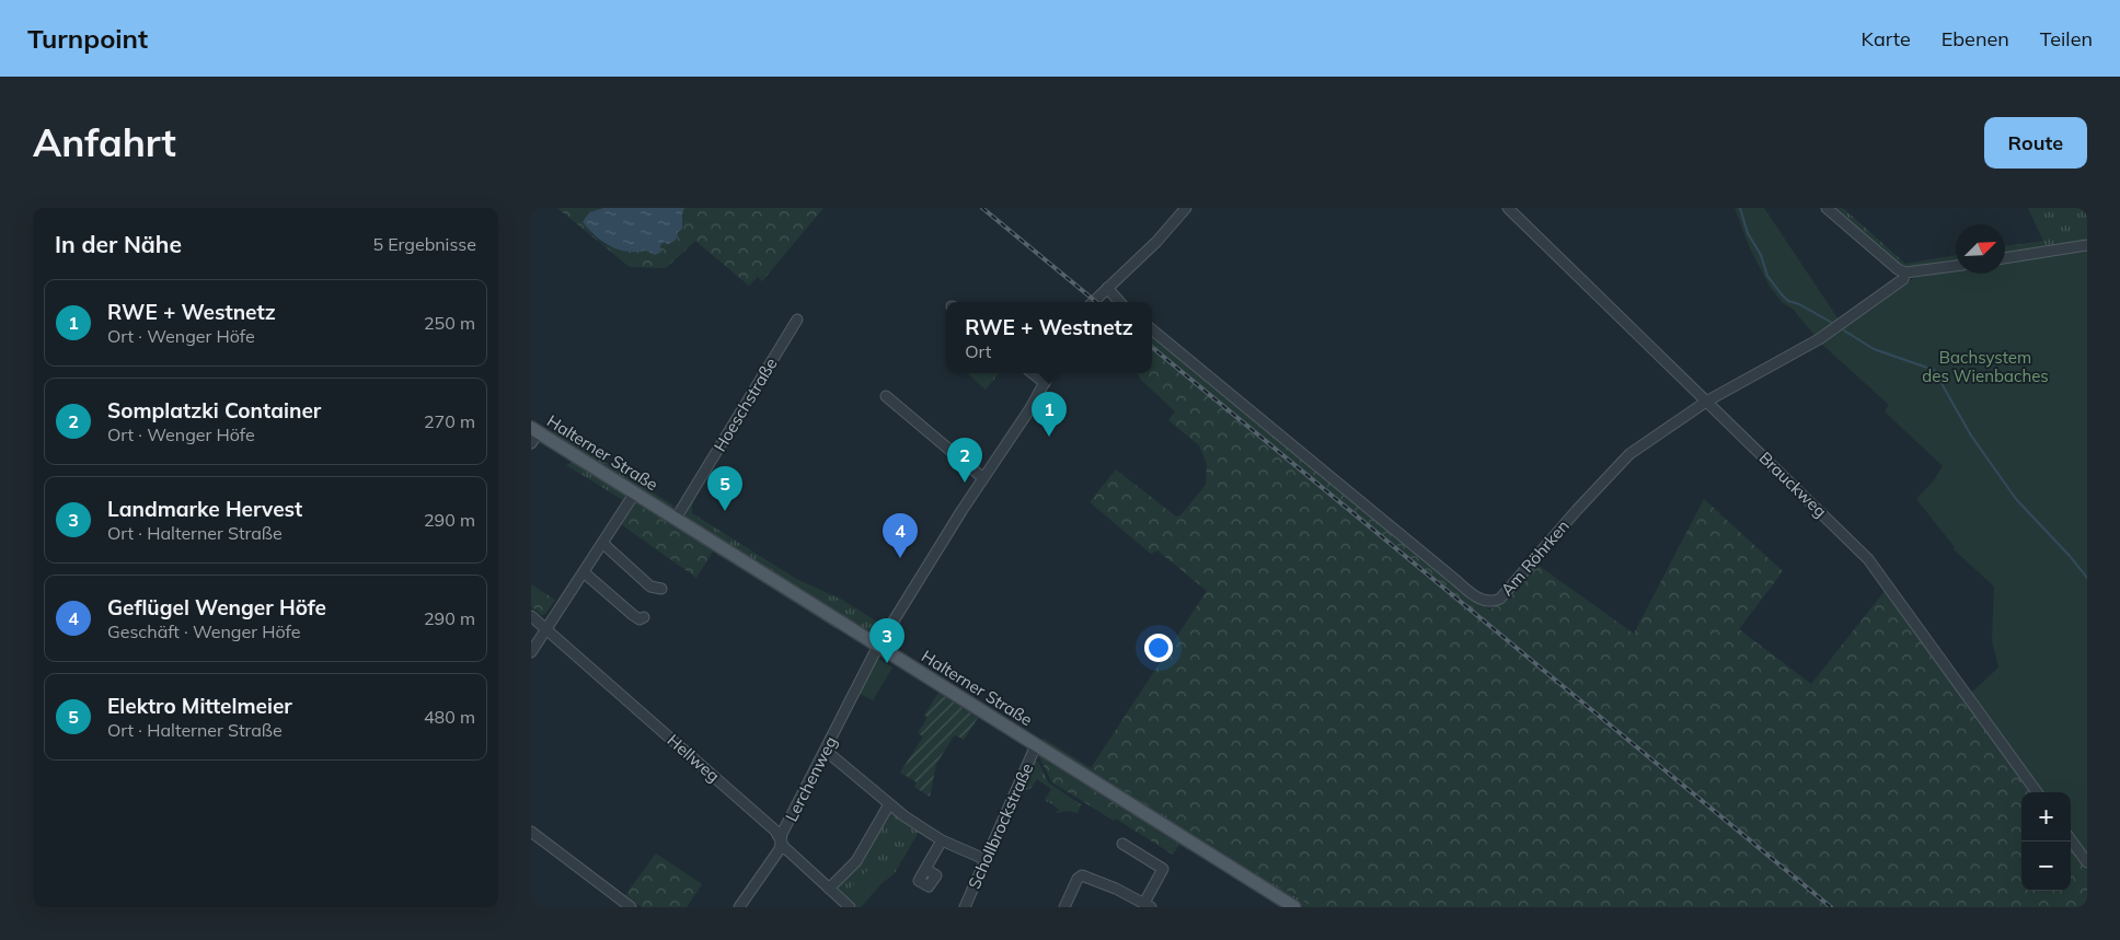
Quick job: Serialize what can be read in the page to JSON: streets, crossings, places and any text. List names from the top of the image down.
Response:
{
  "streets": {
    "main road": ["Halterner Straße"],
    "street": [
      "Hoeschstraße",
      "Brauckweg",
      "Am Röhrken",
      "Hellweg",
      "Lerchenweg",
      "Schollbrockstraße"
    ]
  },
  "crossings": [
    ["Hoeschstraße", "Halterner Straße"],
    ["Halterner Straße", "Lerchenweg"],
    ["Halterner Straße", "Schollbrockstraße"],
    ["Brauckweg", "Am Röhrken"],
    ["Hellweg", "Lerchenweg"]
  ],
  "parks": ["Bachsystem des Wienbaches"],
  "north": "top right",
  "page": {
    "header": "Turnpoint",
    "nav": ["Karte", "Ebenen", "Teilen"],
    "buttons": "Route",
    "title": "Anfahrt",
    "heading": ["In der Nähe", "5 Ergebnisse"],
    "list": [
      {
        "mark": "1",
        "name": "RWE + Westnetz",
        "note": "Ort · Wenger Höfe",
        "value": "250 m"
      },
      {
        "mark": "2",
        "name": "Somplatzki Container",
        "note": "Ort · Wenger Höfe",
        "value": "270 m"
      },
      {
        "mark": "3",
        "name": "Landmarke Hervest",
        "note": "Ort · Halterner Straße",
        "value": "290 m"
      },
      {
        "mark": "4",
        "name": "Geflügel Wenger Höfe",
        "note": "Geschäft · Wenger Höfe",
        "value": "290 m"
      },
      {
        "mark": "5",
        "name": "Elektro Mittelmeier",
        "note": "Ort · Halterner Straße",
        "value": "480 m"
      }
    ],
    "popup": ["RWE + Westnetz", "Ort"],
    "pins": [
      "1",
      "2",
      "5",
      "4",
      "3"
    ],
    "map_buttons": ["+", "−"]
  }
}
